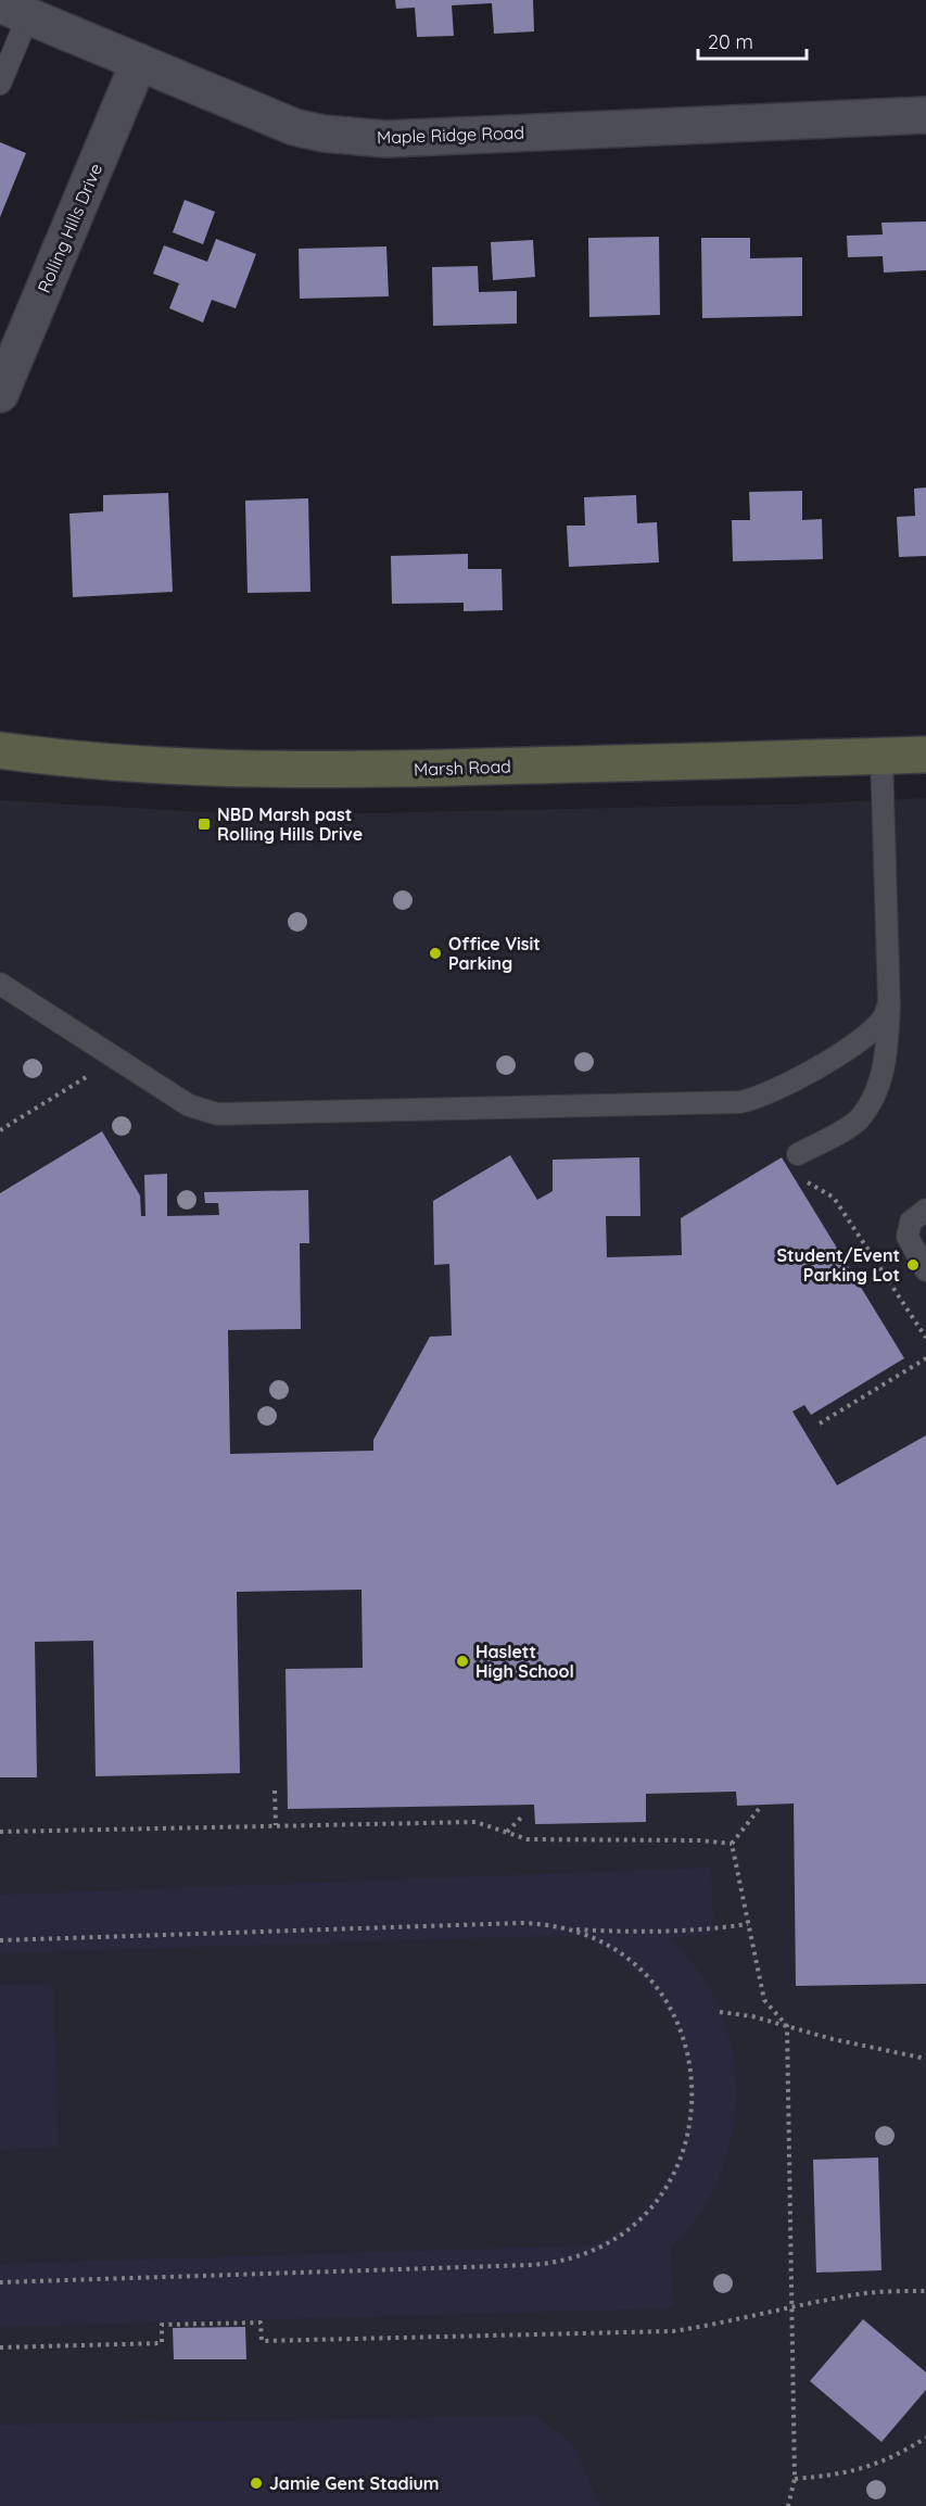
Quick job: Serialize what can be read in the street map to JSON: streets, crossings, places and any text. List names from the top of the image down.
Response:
{
  "streets": {
    "main road": ["Marsh Road"],
    "street": ["Maple Ridge Road", "Rolling Hills Drive"]
  },
  "crossings": [
    ["Maple Ridge Road", "Rolling Hills Drive"]
  ],
  "places": {
    "transit": ["NBD Marsh past Rolling Hills Drive"],
    "other": [
      "Office Visit Parking",
      "Student/Event Parking Lot",
      "Haslett High School",
      "Jamie Gent Stadium"
    ]
  },
  "scale_bar": "20 m"
}
